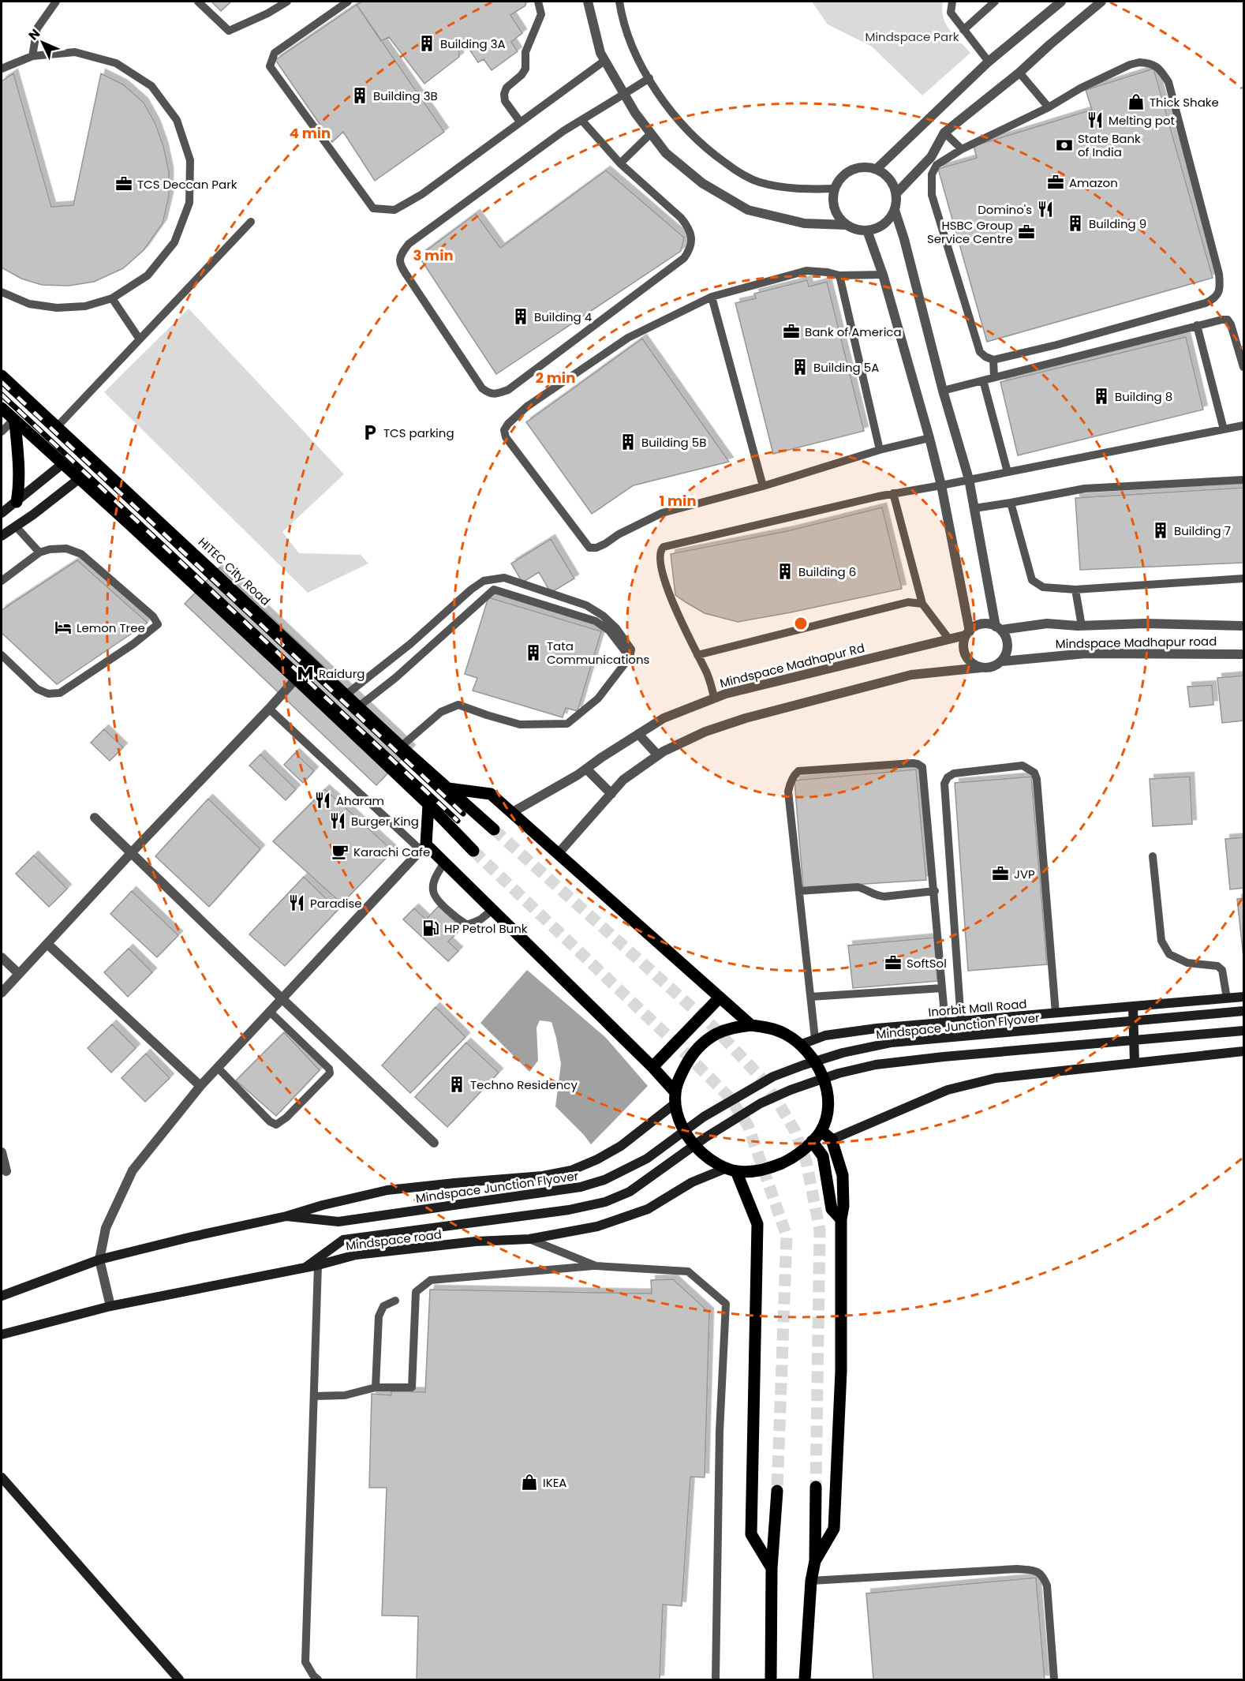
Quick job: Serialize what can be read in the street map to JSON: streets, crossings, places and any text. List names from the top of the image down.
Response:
{
  "streets": {
    "main road": [
      "HITEC City Road",
      "Inorbit Mall Road",
      "Mindspace Junction Flyover",
      "Mindspace road"
    ],
    "street": ["Mindspace Madhapur road", "Mindspace Madhapur Rd"]
  },
  "crossings": [
    ["Mindspace Madhapur road", "Mindspace Madhapur Rd"],
    ["Inorbit Mall Road", "Mindspace road"]
  ],
  "parks": ["Mindspace Park"],
  "places": {
    "building": [
      "Building 3A",
      "Building 3B",
      "Building 9",
      "Building 4",
      "Building 5A",
      "Building 8",
      "Building 5B",
      "Building 7",
      "Building 6",
      "Tata Communications",
      "Techno Residency"
    ],
    "shop": ["Thick Shake", "IKEA"],
    "restaurant": [
      "Melting pot",
      "Domino's",
      "Aharam",
      "Burger King",
      "Paradise"
    ],
    "bank": ["State Bank of India"],
    "office": [
      "Amazon",
      "TCS Deccan Park",
      "HSBC Group Service Centre",
      "Bank of America",
      "JVP",
      "SoftSol"
    ],
    "parking": ["TCS parking"],
    "hotel": ["Lemon Tree"],
    "metro station": ["Raidurg"],
    "cafe": ["Karachi Cafe"],
    "fuel station": ["HP Petrol Bunk"]
  },
  "north": "top left",
  "rings": [
    "4 min",
    "3 min",
    "2 min",
    "1 min"
  ]
}
